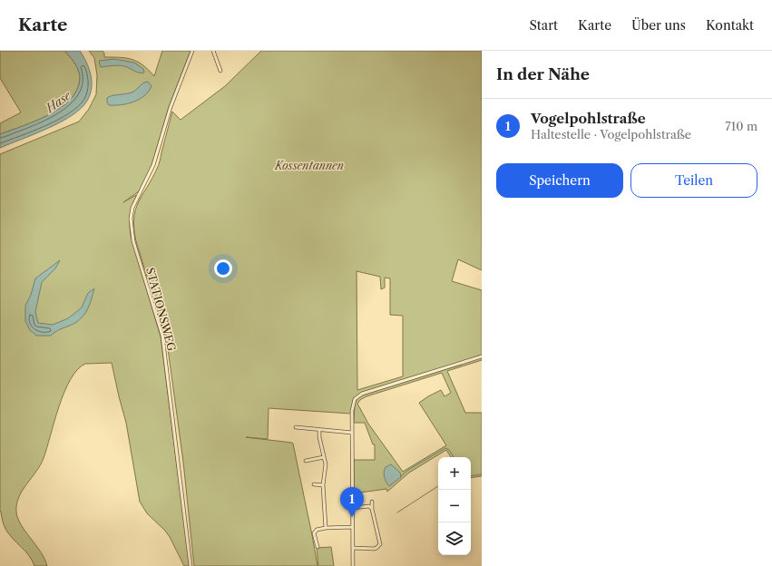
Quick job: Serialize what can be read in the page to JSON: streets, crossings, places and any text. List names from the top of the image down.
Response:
{
  "streets": {
    "street": ["STATIONSWEG"]
  },
  "water": ["Hase"],
  "parks": ["Kossentannen"],
  "page": {
    "header": "Karte",
    "nav": [
      "Start",
      "Karte",
      "Über uns",
      "Kontakt"
    ],
    "heading": "In der Nähe",
    "list": [
      {
        "mark": "1",
        "name": "Vogelpohlstraße",
        "note": "Haltestelle · Vogelpohlstraße",
        "value": "710 m"
      }
    ],
    "buttons": ["Speichern", "Teilen"],
    "map_buttons": ["+", "−"],
    "pins": "1"
  }
}
